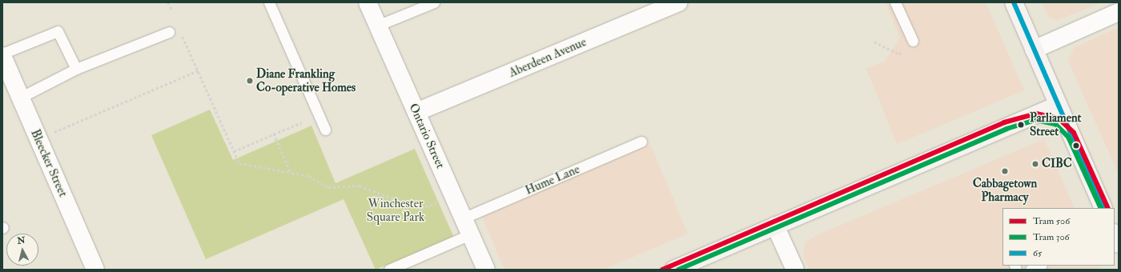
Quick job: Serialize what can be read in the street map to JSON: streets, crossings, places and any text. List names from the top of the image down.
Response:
{
  "streets": {
    "street": ["Aberdeen Avenue", "Ontario Street", "Bleecker Street"],
    "lane": ["Hume Lane"]
  },
  "crossings": [
    ["Aberdeen Avenue", "Ontario Street"],
    ["Ontario Street", "Hume Lane"]
  ],
  "parks": ["Winchester Square Park"],
  "places": [
    "Diane Frankling Co-operative Homes",
    "Parliament Street",
    "CIBC",
    "Cabbagetown Pharmacy"
  ],
  "lines": ["transit line 65", "tram line 506", "tram line 306"],
  "legend": ["Tram 506", "Tram 306", "65"],
  "north": "top"
}
